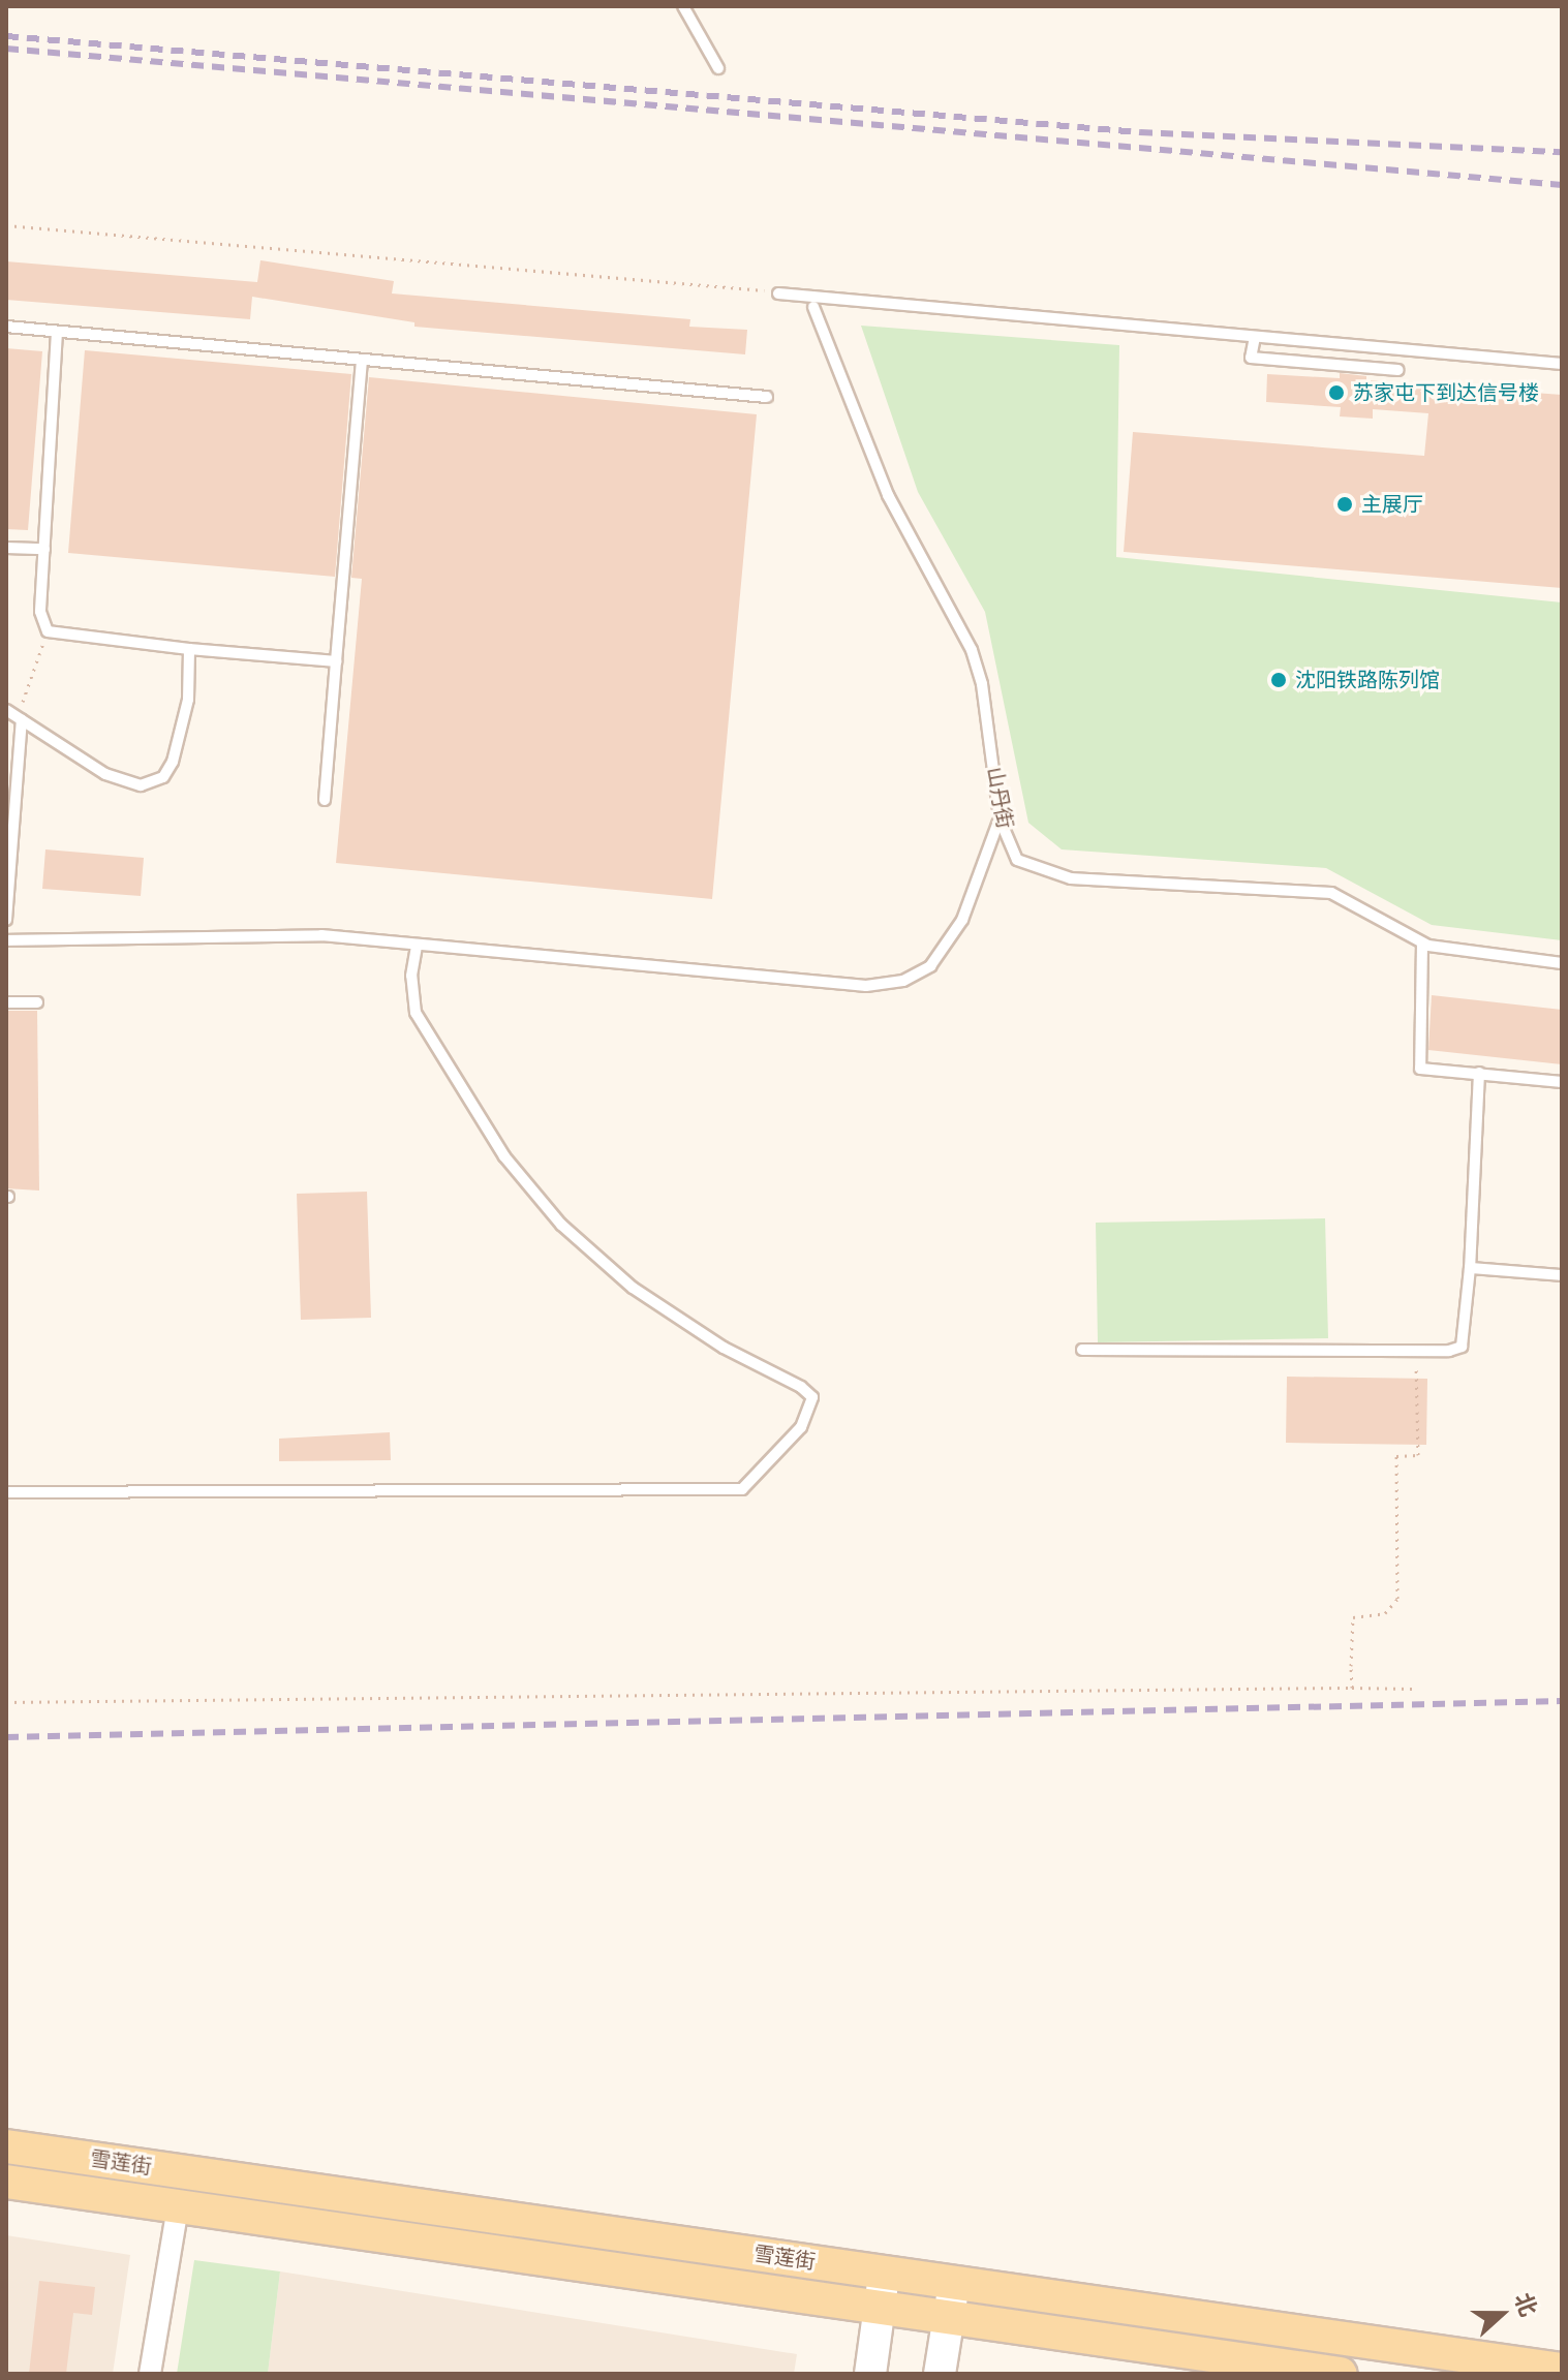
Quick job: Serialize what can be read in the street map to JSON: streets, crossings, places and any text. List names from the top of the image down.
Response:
{
  "streets": {
    "main road": ["雪莲街"],
    "lane": ["山丹街"]
  },
  "places": ["苏家屯下到达信号楼", "主展厅", "沈阳铁路陈列馆"],
  "north": "right"
}
